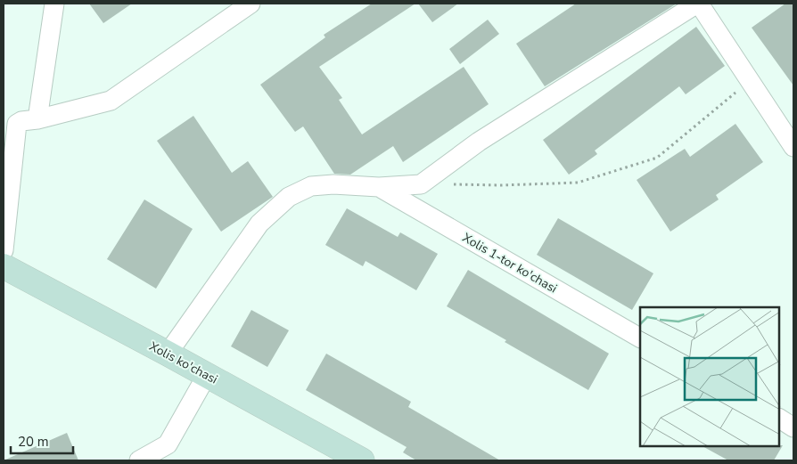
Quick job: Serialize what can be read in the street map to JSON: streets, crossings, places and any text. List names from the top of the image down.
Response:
{
  "streets": {
    "street": ["Xolis 1-tor ko'chasi", "Xolis ko'chasi"]
  },
  "scale_bar": "20 m"
}
